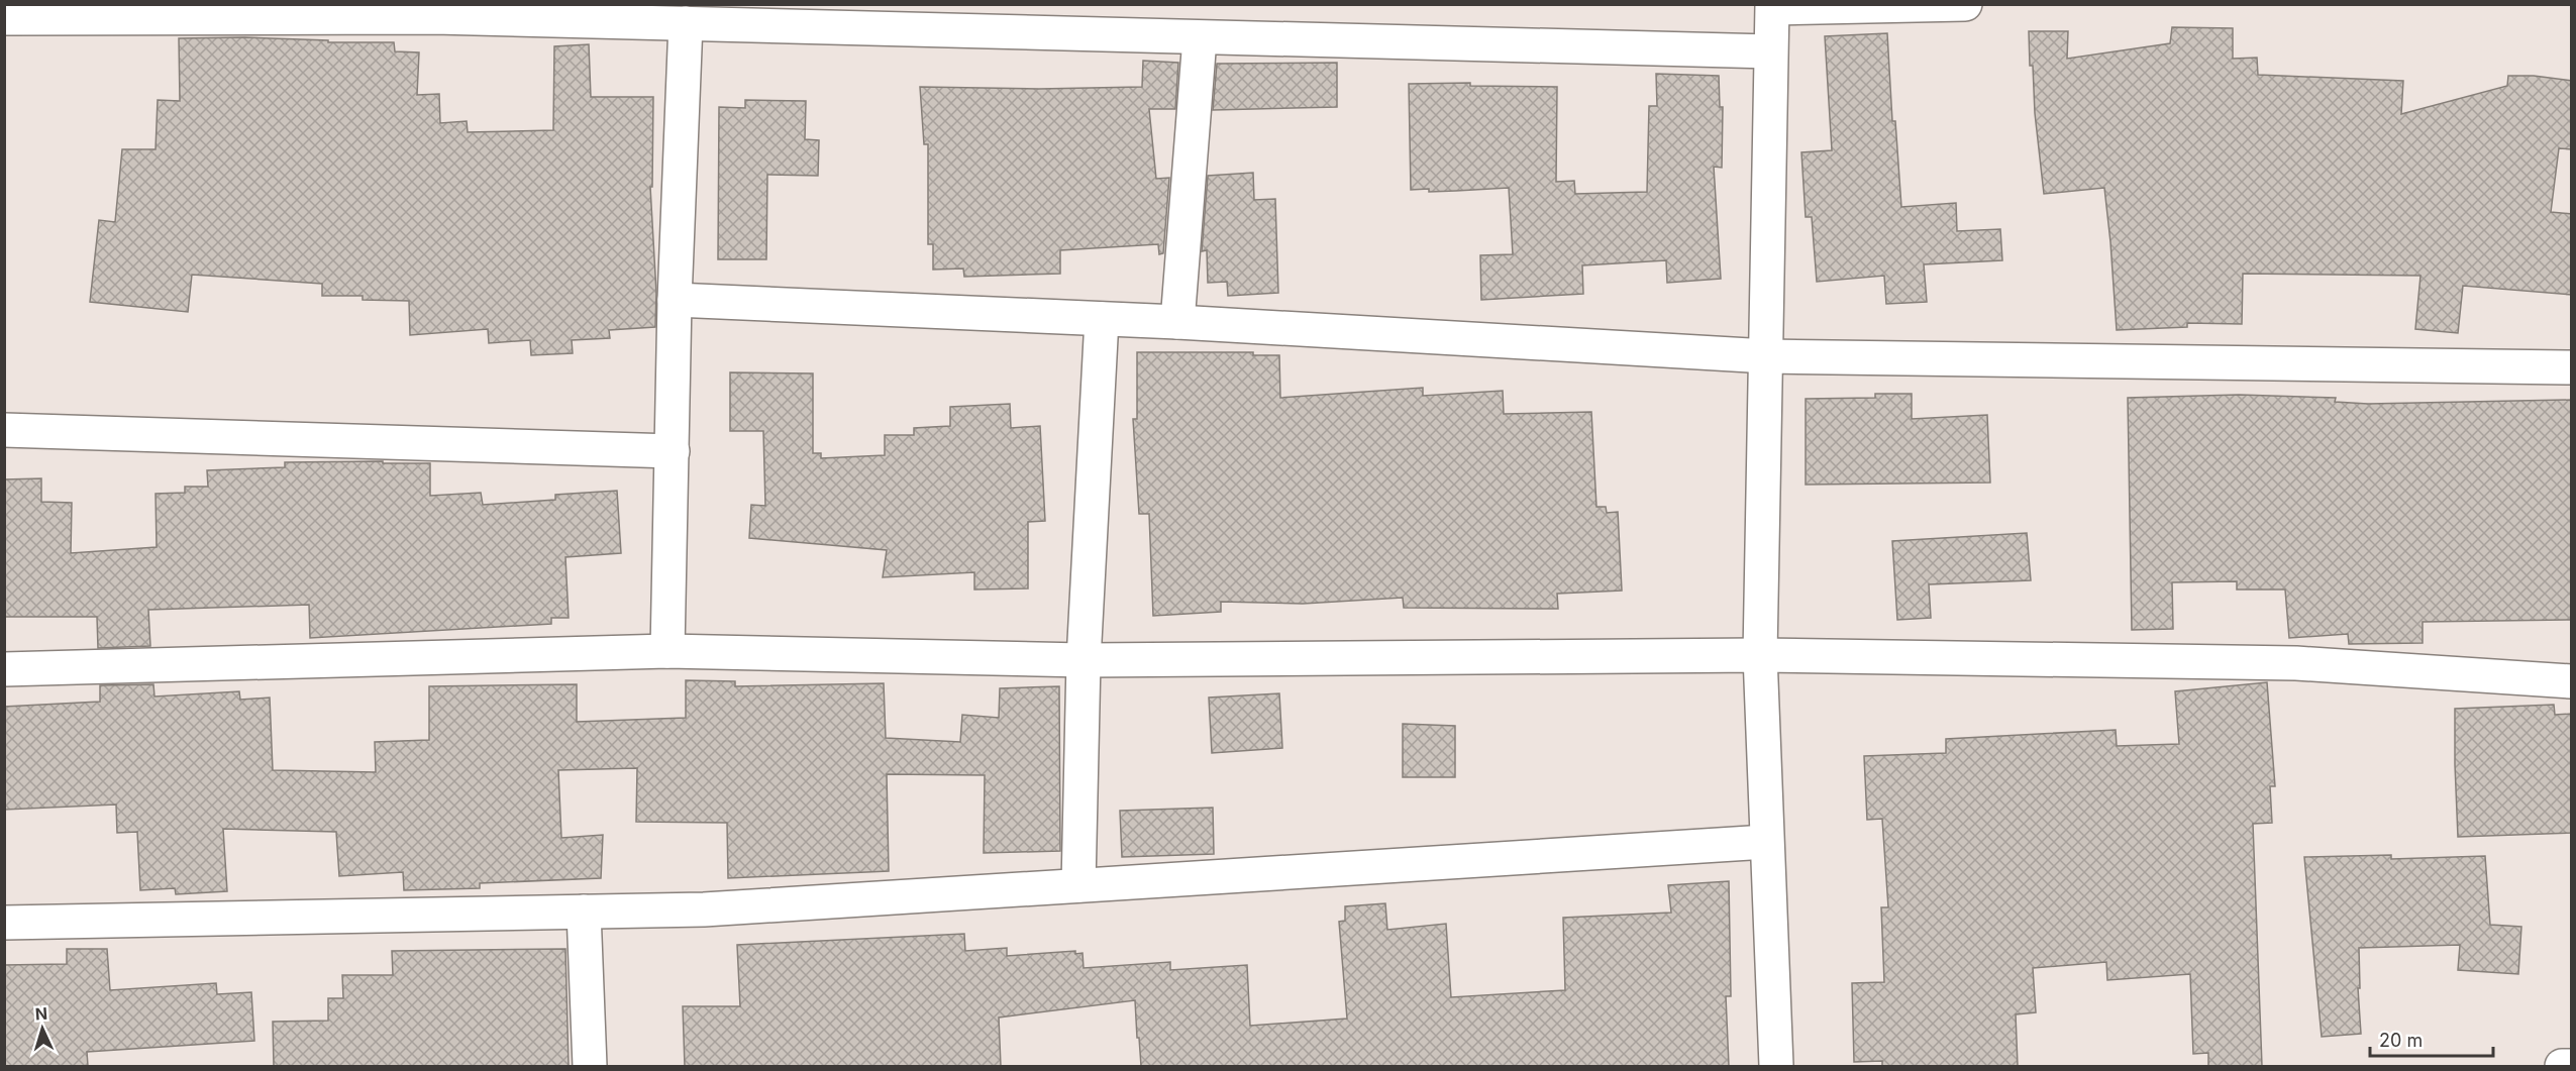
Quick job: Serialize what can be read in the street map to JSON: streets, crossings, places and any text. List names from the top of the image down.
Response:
{
  "scale_bar": "20 m",
  "north": "top"
}
